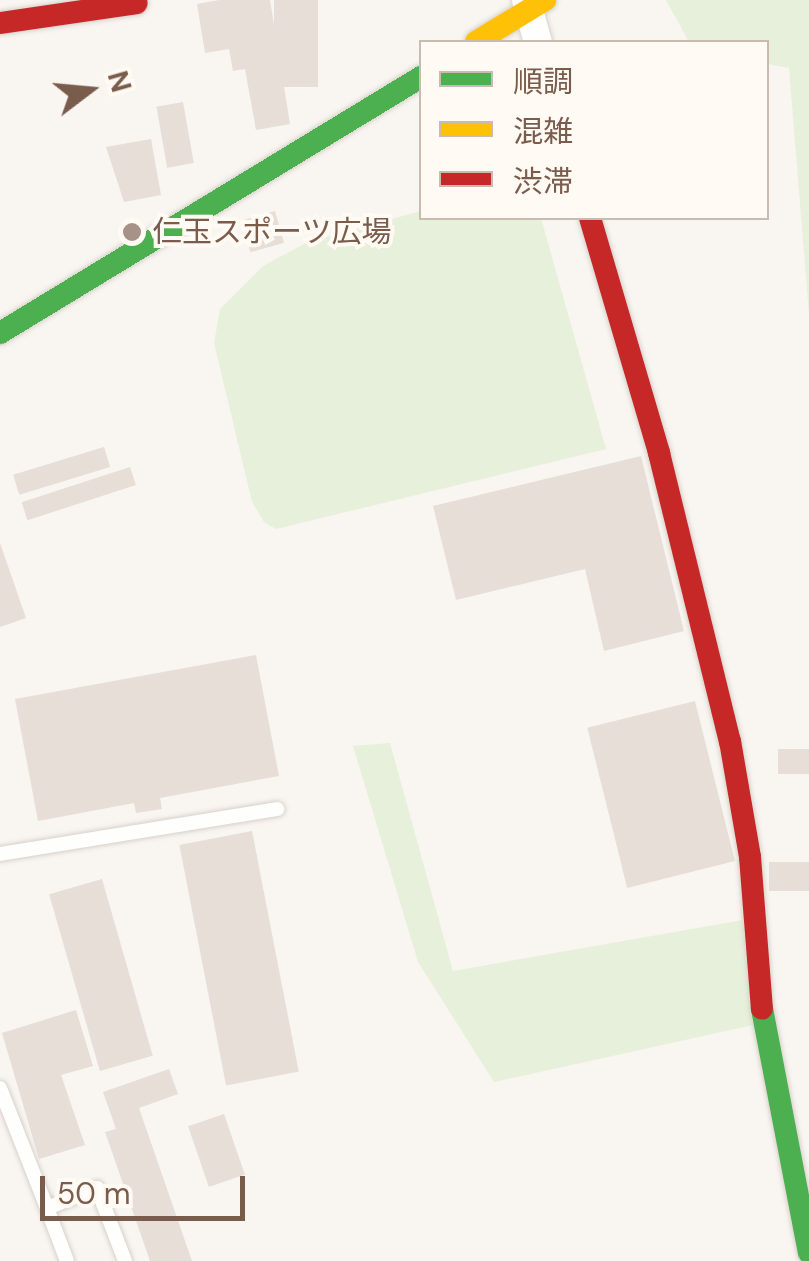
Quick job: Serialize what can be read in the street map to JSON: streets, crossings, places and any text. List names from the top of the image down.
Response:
{
  "places": ["仁玉スポーツ広場"],
  "legend": ["順調", "混雑", "渋滞"],
  "scale_bar": "50 m",
  "north": "right"
}
